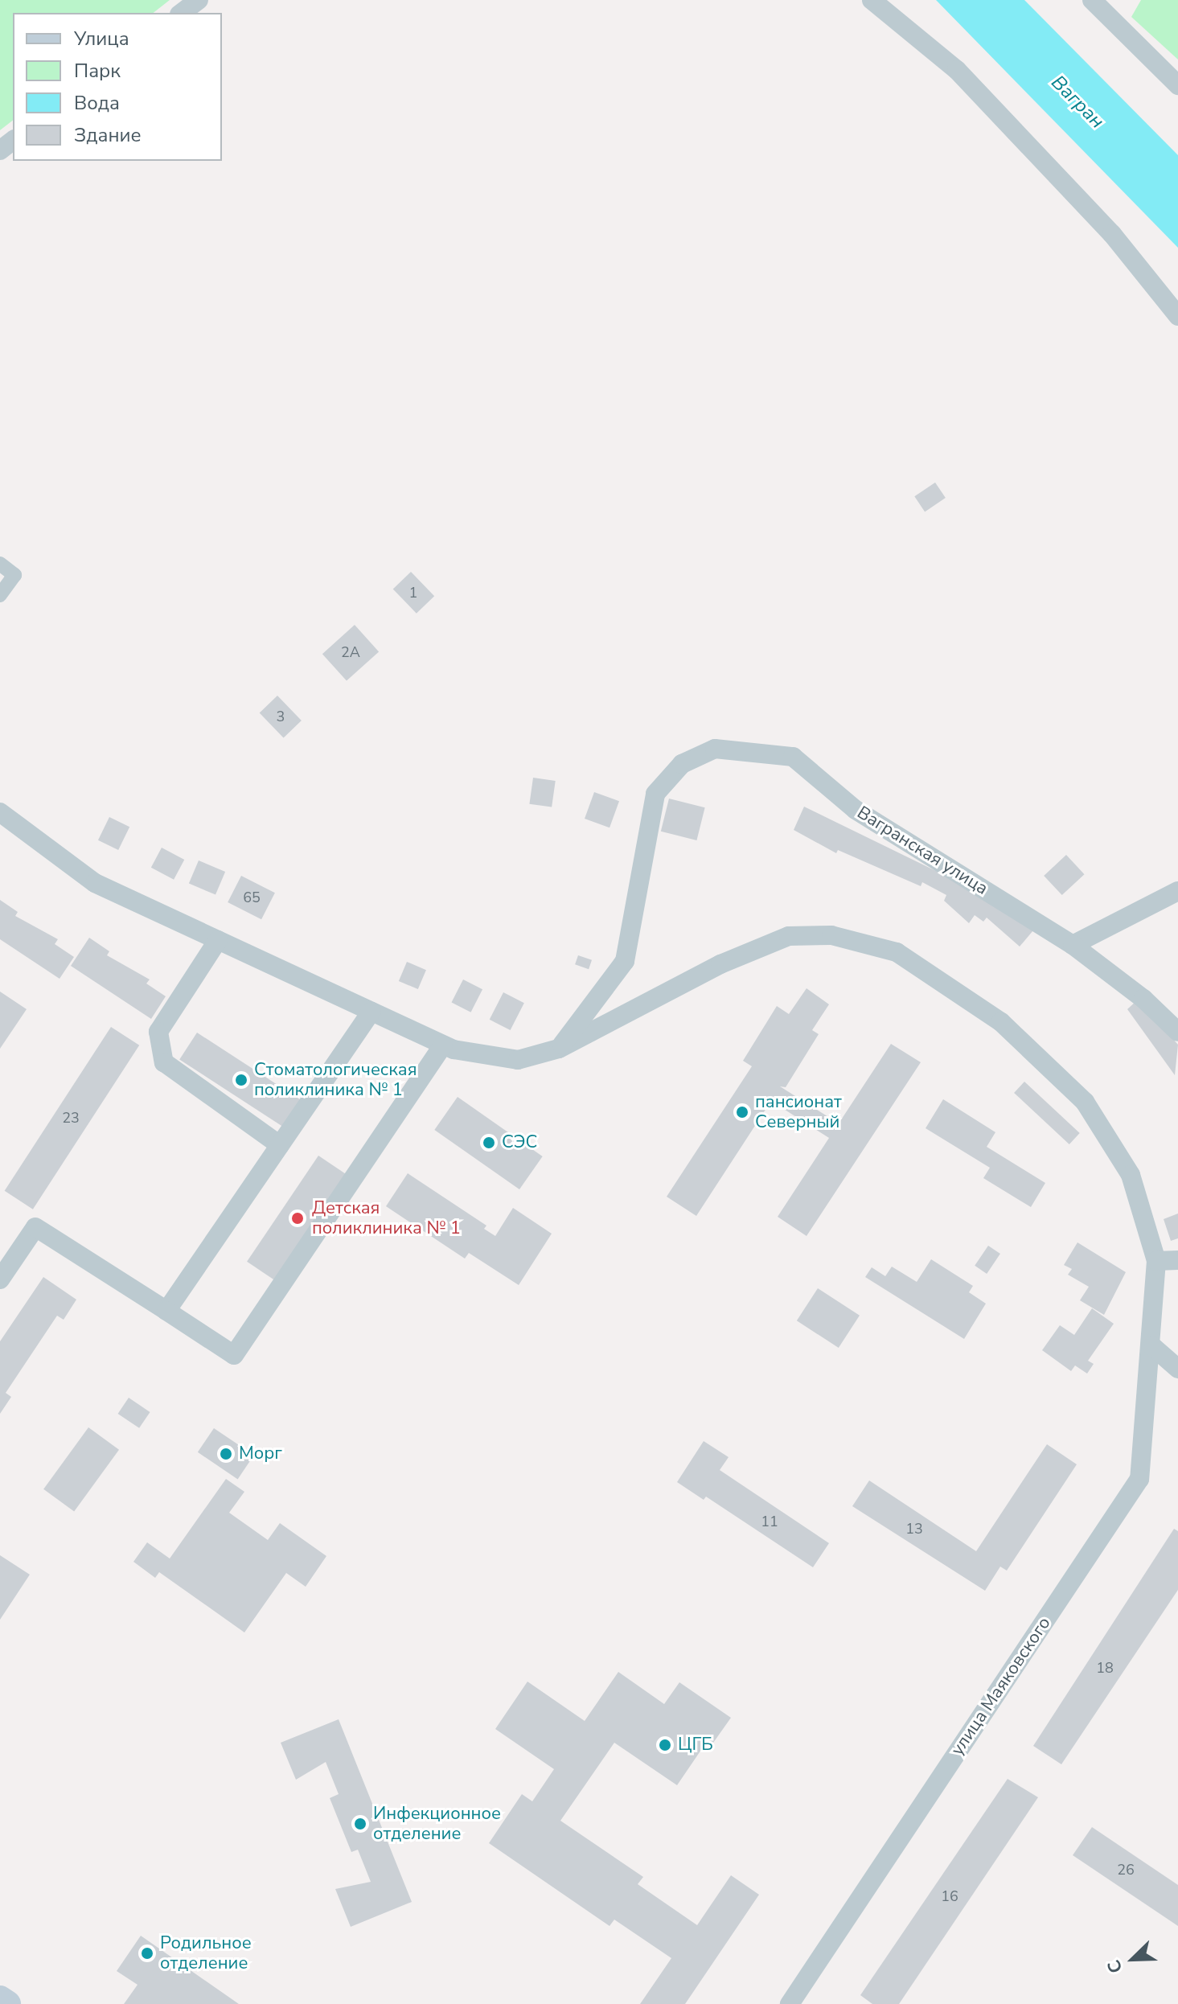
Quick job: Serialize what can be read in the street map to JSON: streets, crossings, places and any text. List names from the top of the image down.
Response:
{
  "streets": {
    "street": ["Вагранская улица", "улица Маяковского"]
  },
  "crossings": [
    ["Вагранская улица", "улица Маяковского"]
  ],
  "water": ["Вагран"],
  "places": [
    "Стоматологическая поликлиника № 1",
    "пансионат Северный",
    "СЭС",
    "Детская поликлиника № 1",
    "Морг",
    "ЦГБ",
    "Инфекционное отделение",
    "Родильное отделение"
  ],
  "house_numbers": [
    "1",
    "2А",
    "3",
    "65",
    "23",
    "11",
    "13",
    "18",
    "26",
    "16"
  ],
  "legend": [
    "Улица",
    "Парк",
    "Вода",
    "Здание"
  ],
  "north": "bottom left"
}
